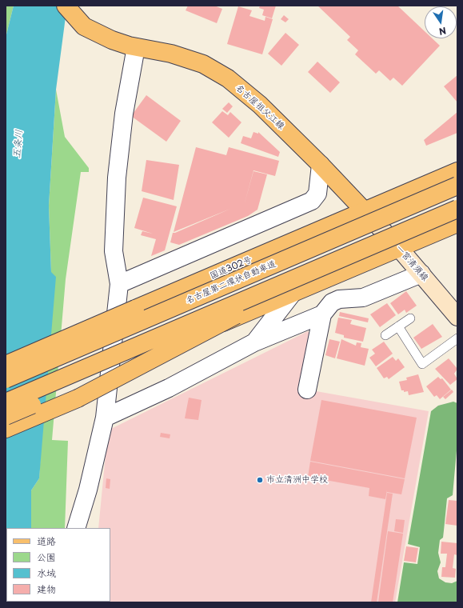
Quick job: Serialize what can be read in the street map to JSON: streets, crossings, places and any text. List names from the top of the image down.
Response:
{
  "streets": {
    "main road": [
      "名古屋祖父江線",
      "一宮清須線",
      "国道302号",
      "名古屋第二環状自動車道"
    ]
  },
  "crossings": [
    ["名古屋祖父江線", "一宮清須線"],
    ["名古屋祖父江線", "国道302号"],
    ["一宮清須線", "国道302号"]
  ],
  "water": ["五条川"],
  "places": ["市立清洲中学校"],
  "legend": [
    "道路",
    "公園",
    "水域",
    "建物"
  ],
  "north": "bottom"
}
